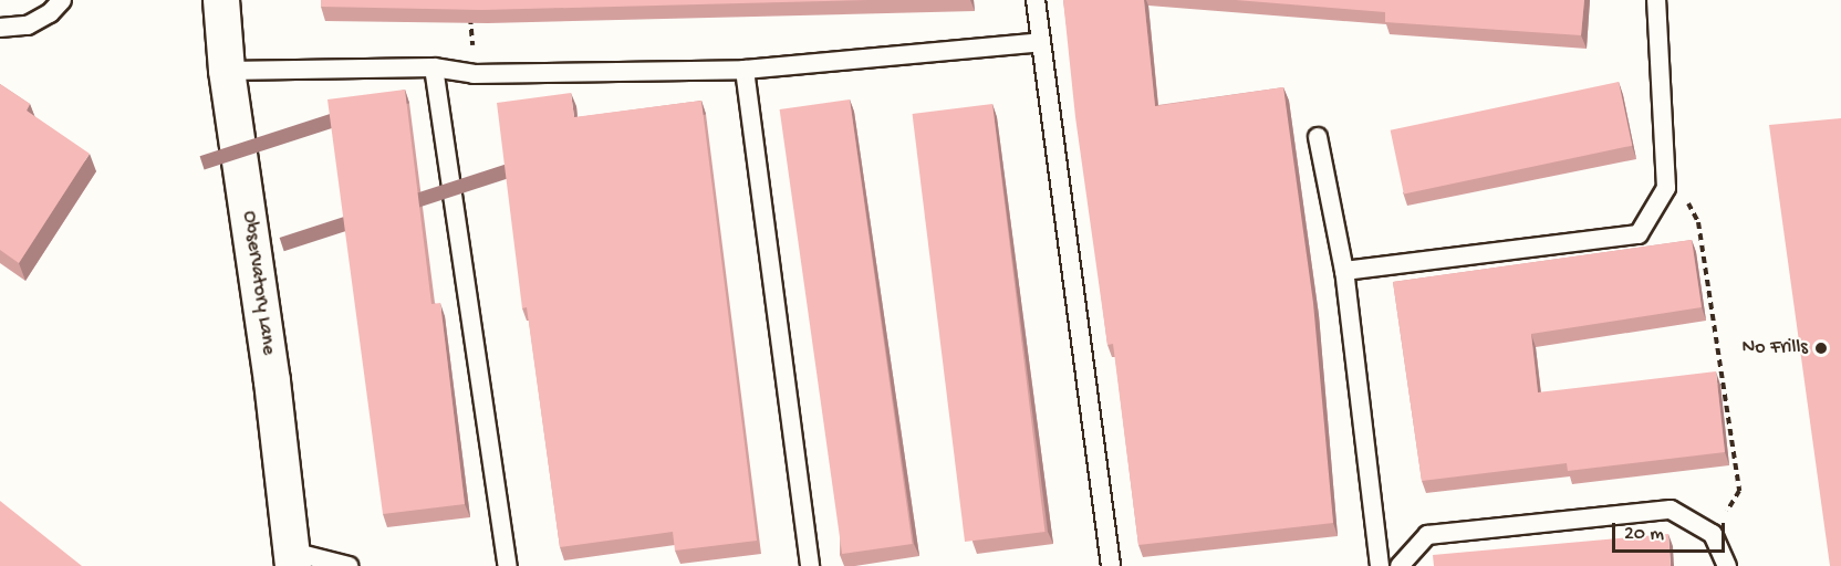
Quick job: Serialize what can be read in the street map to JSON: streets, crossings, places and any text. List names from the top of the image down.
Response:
{
  "streets": {
    "street": ["Observatory Lane"]
  },
  "places": ["No Frills"],
  "scale_bar": "20 m"
}
